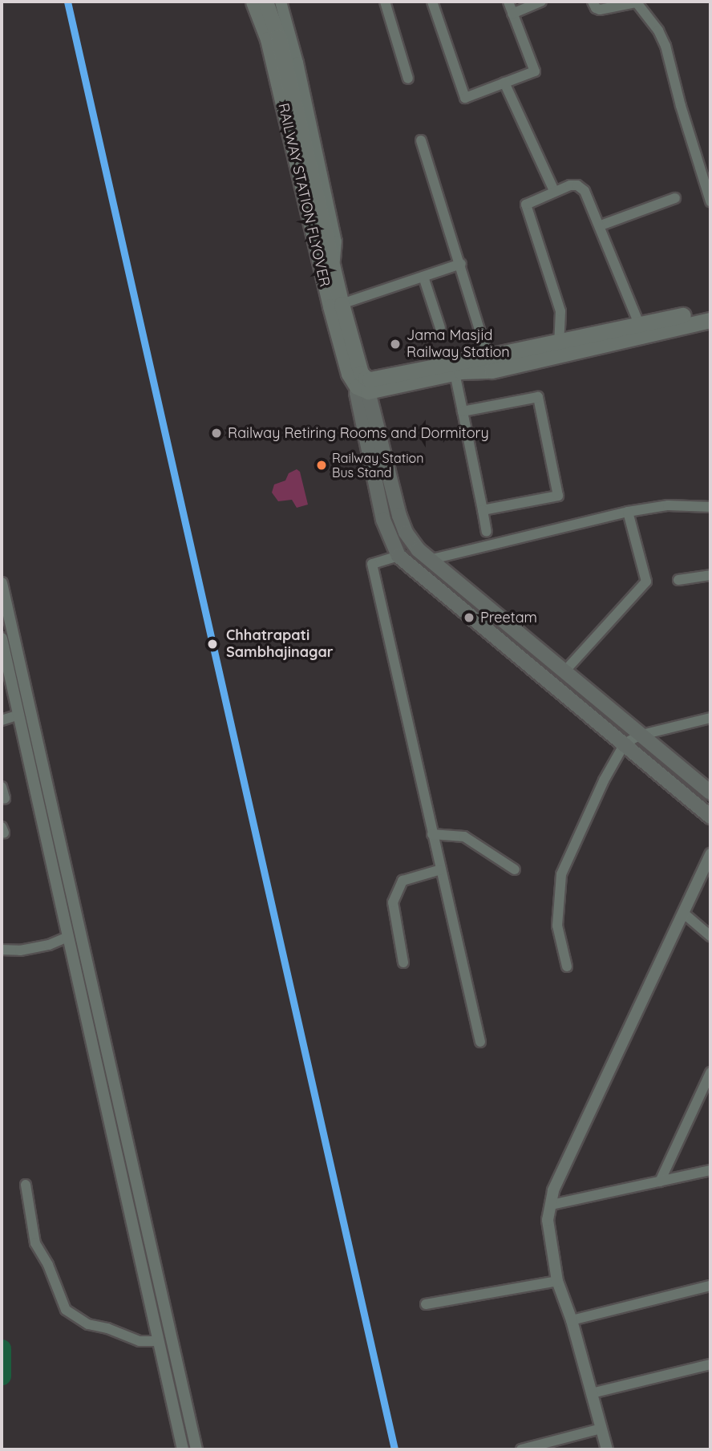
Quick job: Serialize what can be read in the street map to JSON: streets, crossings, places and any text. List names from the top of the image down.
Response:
{
  "streets": {
    "main road": ["RAILWAY STATION FLYOVER"]
  },
  "places": [
    "Jama Masjid Railway Station",
    "Railway Retiring Rooms and Dormitory",
    "Railway Station Bus Stand",
    "Preetam",
    "Chhatrapati Sambhajinagar"
  ]
}
